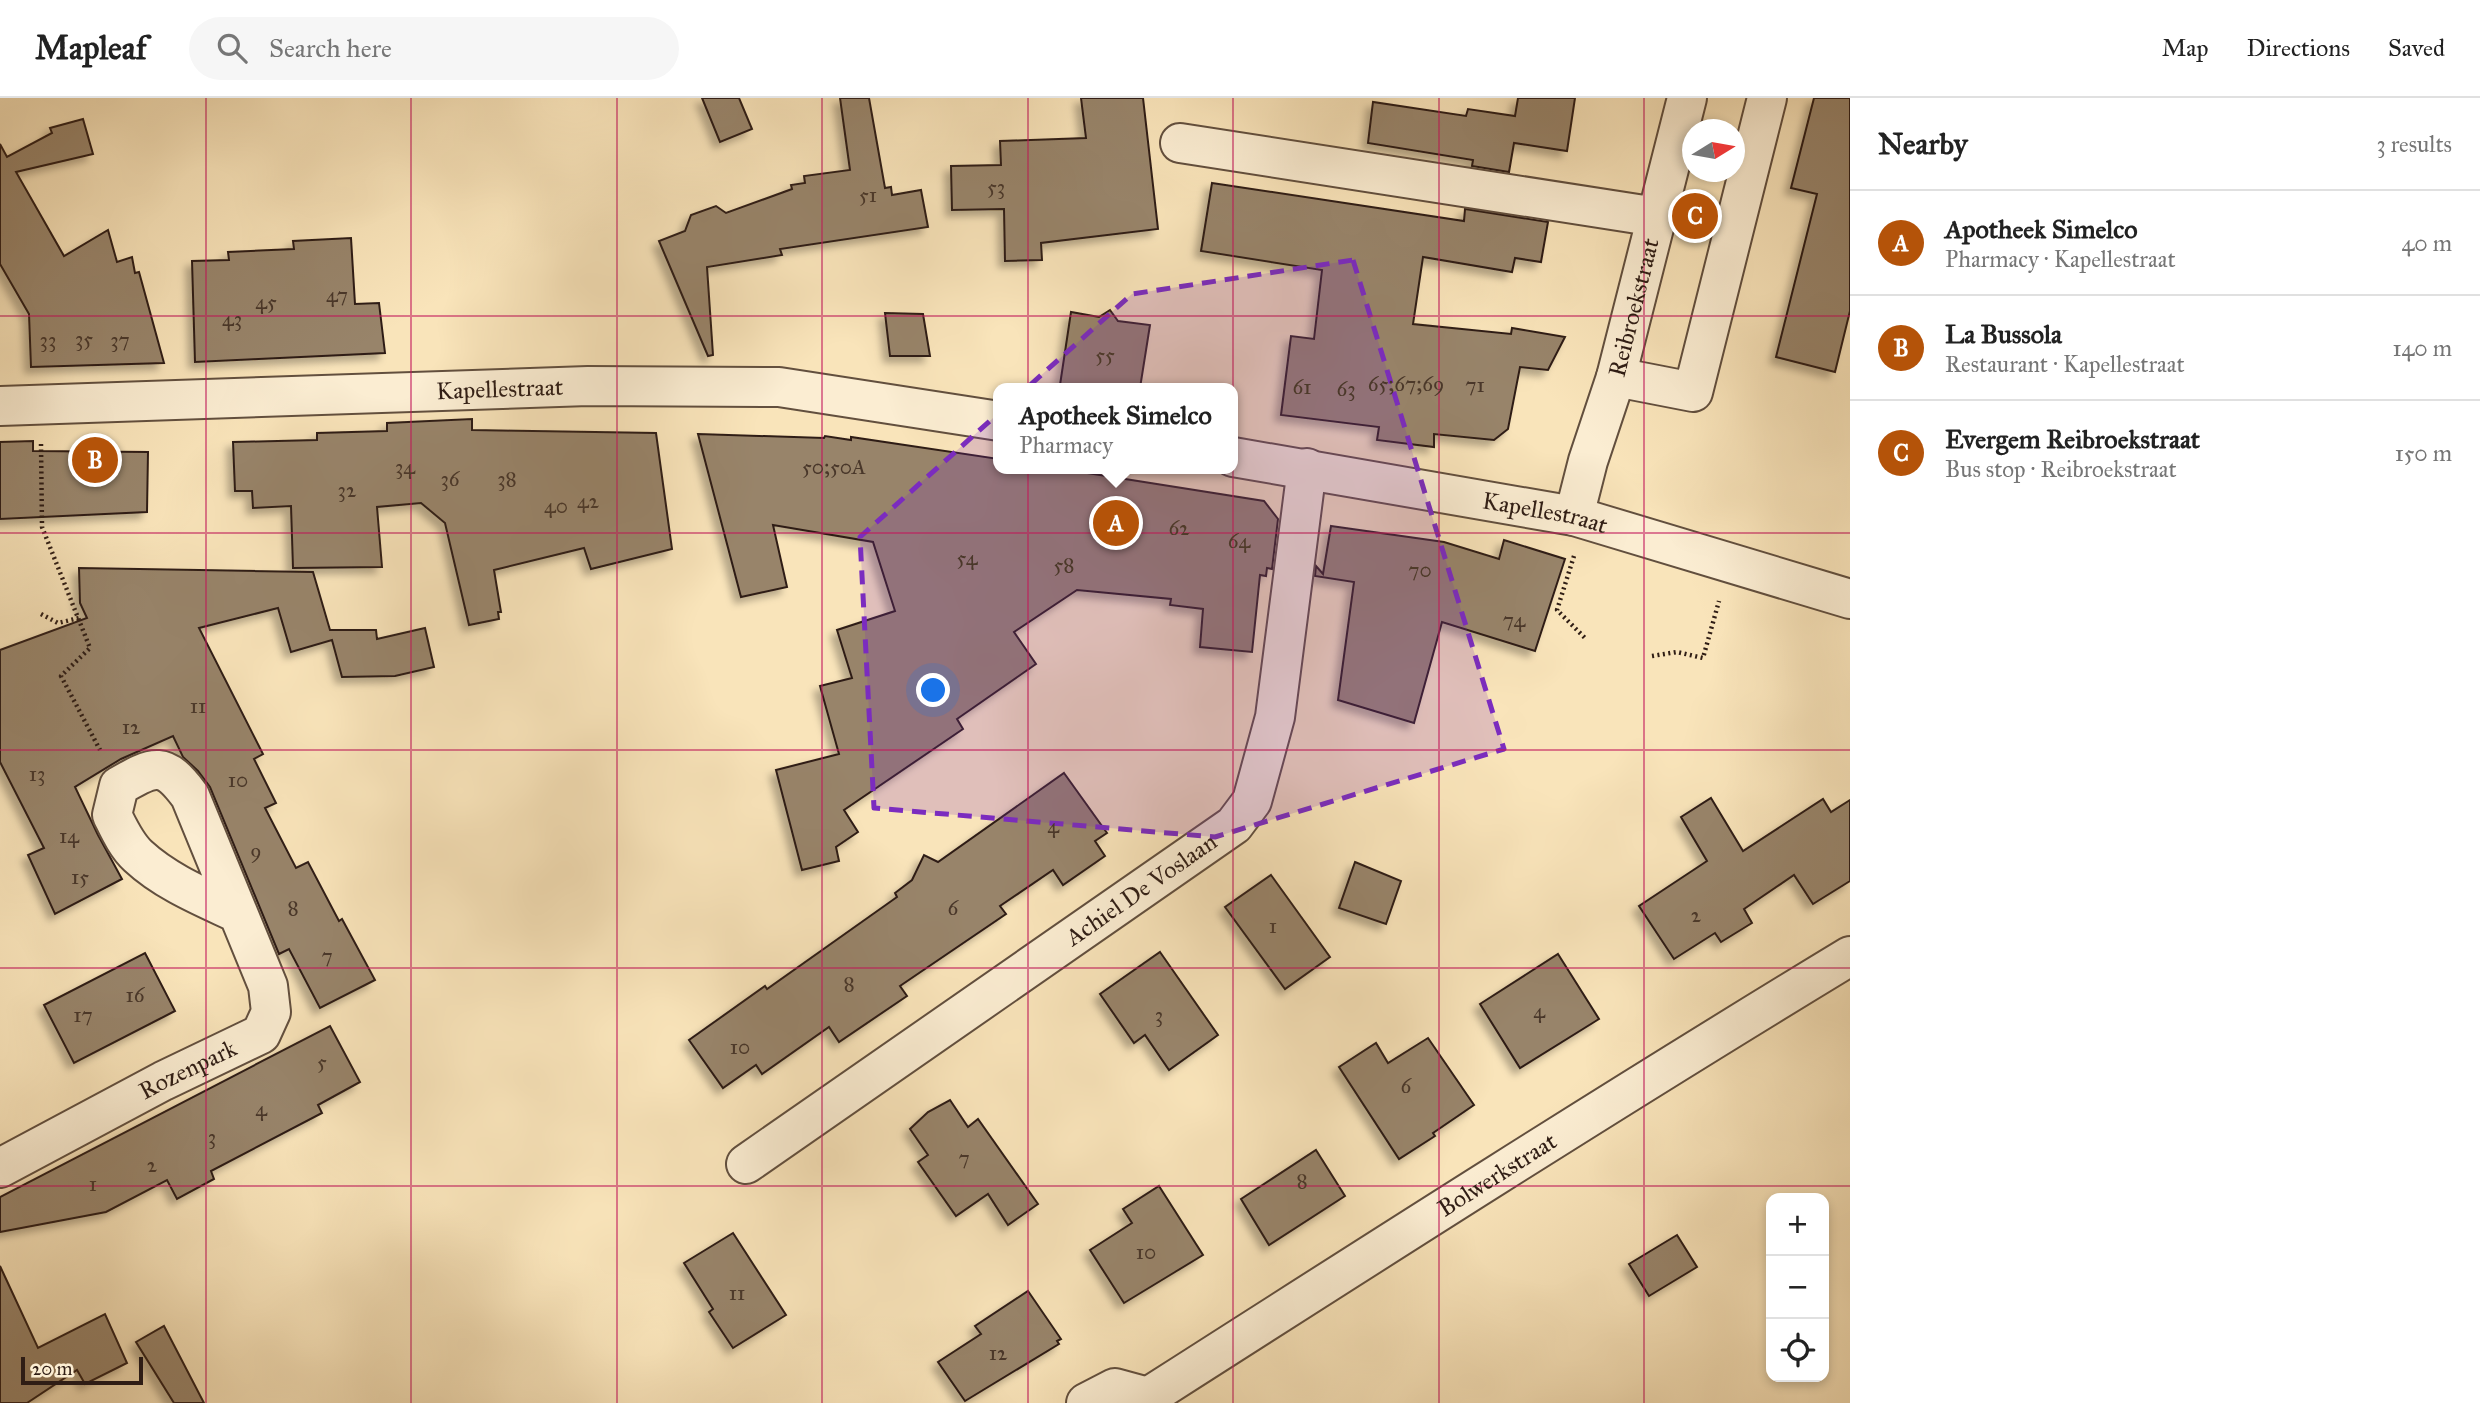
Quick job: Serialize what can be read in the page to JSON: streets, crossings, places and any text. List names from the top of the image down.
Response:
{
  "streets": {
    "street": [
      "Reibroekstraat",
      "Kapellestraat",
      "Achiel De Voslaan",
      "Rozenpark",
      "Bolwerkstraat"
    ]
  },
  "crossings": [
    ["Reibroekstraat", "Kapellestraat"],
    ["Kapellestraat", "Achiel De Voslaan"]
  ],
  "house_numbers": [
    "53",
    "51",
    "47",
    "45",
    "43",
    "35",
    "33",
    "37",
    "55",
    "65;67;69",
    "71",
    "61",
    "63",
    "34",
    "50;50A",
    "36",
    "38",
    "32",
    "42",
    "40",
    "62",
    "64",
    "54",
    "58",
    "70",
    "74",
    "11",
    "12",
    "13",
    "10",
    "4",
    "14",
    "9",
    "15",
    "8",
    "6",
    "2",
    "1",
    "7",
    "8",
    "16",
    "4",
    "17",
    "3",
    "10",
    "5",
    "6",
    "4",
    "3",
    "7",
    "2",
    "8",
    "1",
    "10",
    "11",
    "12"
  ],
  "scale_bar": "20 m",
  "north": "right",
  "page": {
    "header": "Mapleaf",
    "search": "Search here",
    "nav": ["Map", "Directions", "Saved"],
    "heading": ["Nearby", "3 results"],
    "pins": ["C", "B", "A"],
    "list": [
      {
        "mark": "A",
        "name": "Apotheek Simelco",
        "note": "Pharmacy · Kapellestraat",
        "value": "40 m"
      },
      {
        "mark": "B",
        "name": "La Bussola",
        "note": "Restaurant · Kapellestraat",
        "value": "140 m"
      },
      {
        "mark": "C",
        "name": "Evergem Reibroekstraat",
        "note": "Bus stop · Reibroekstraat",
        "value": "150 m"
      }
    ],
    "popup": ["Apotheek Simelco", "Pharmacy"],
    "map_buttons": ["+", "−"],
    "scale": "20 m"
  }
}
